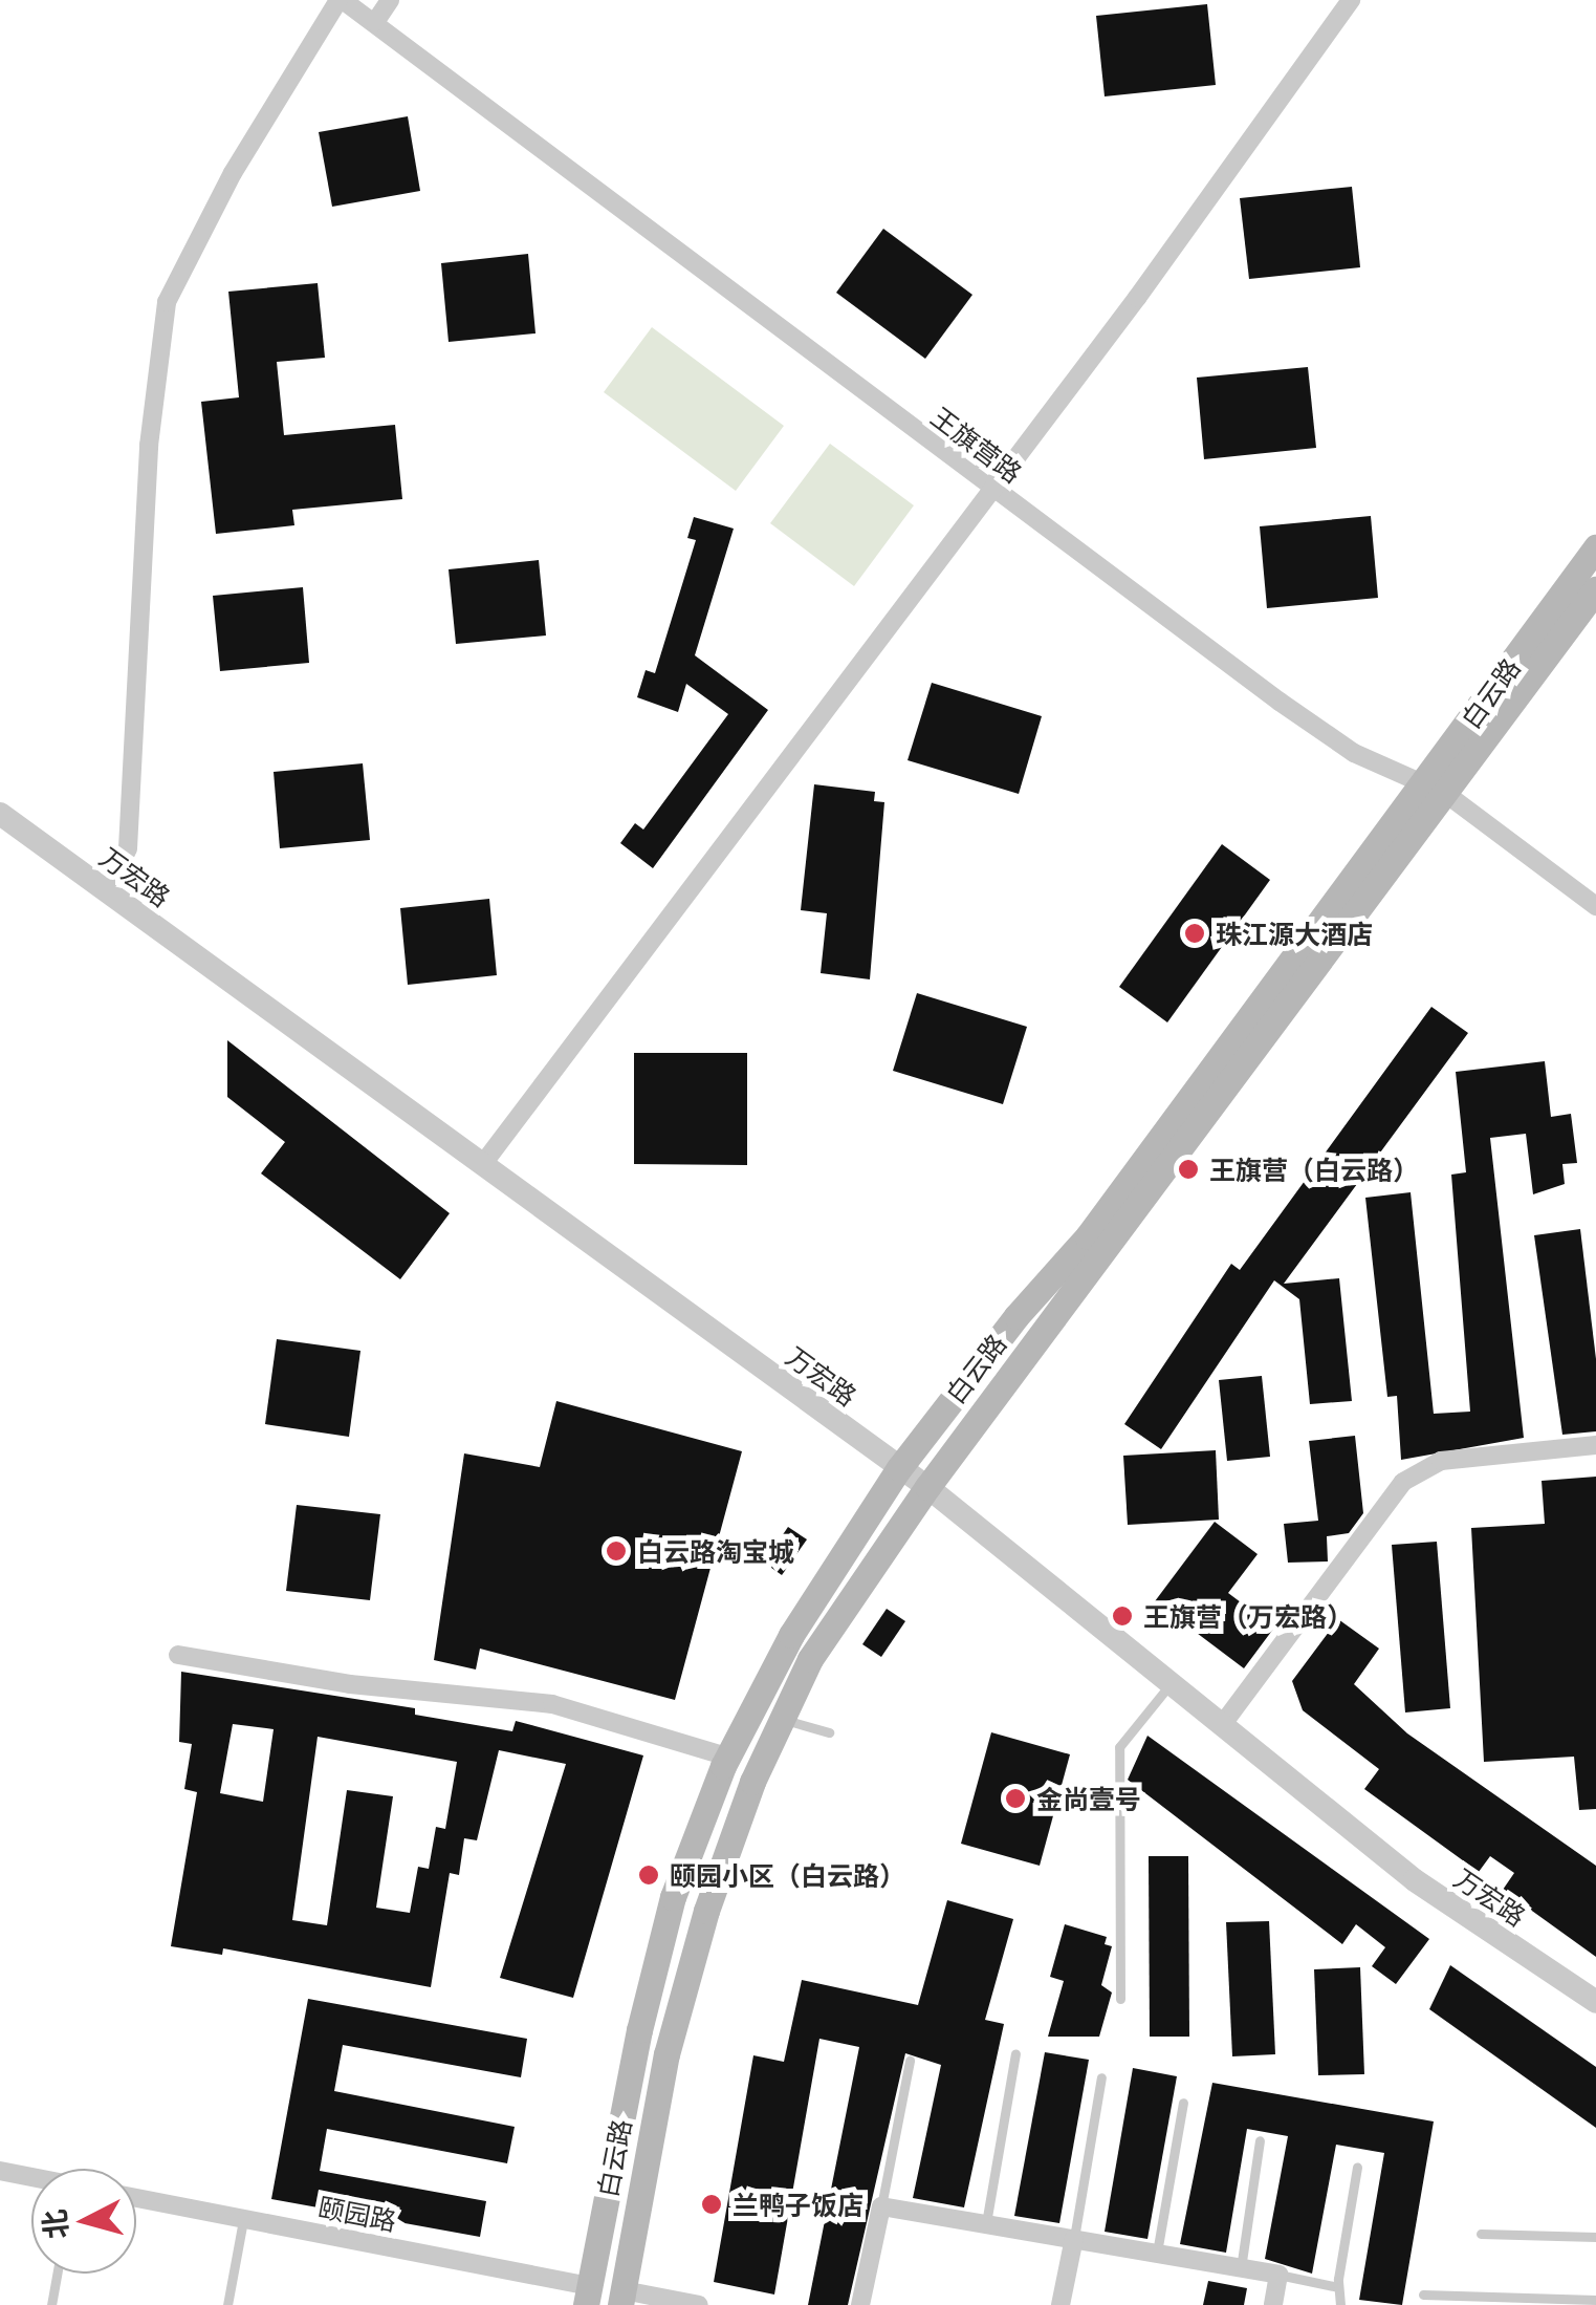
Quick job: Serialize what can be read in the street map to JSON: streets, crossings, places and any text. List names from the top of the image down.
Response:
{
  "streets": {
    "main road": ["白云路"],
    "street": ["王旗营路", "万宏路", "颐园路"]
  },
  "crossings": [
    ["王旗营路", "白云路"],
    ["白云路", "万宏路"],
    ["白云路", "颐园路"]
  ],
  "places": [
    "珠江源大酒店",
    "王旗营（白云路）",
    "白云路淘宝城",
    "王旗营（万宏路）",
    "金尚壹号",
    "颐园小区（白云路）",
    "兰鸭子饭店"
  ],
  "north": "left"
}
